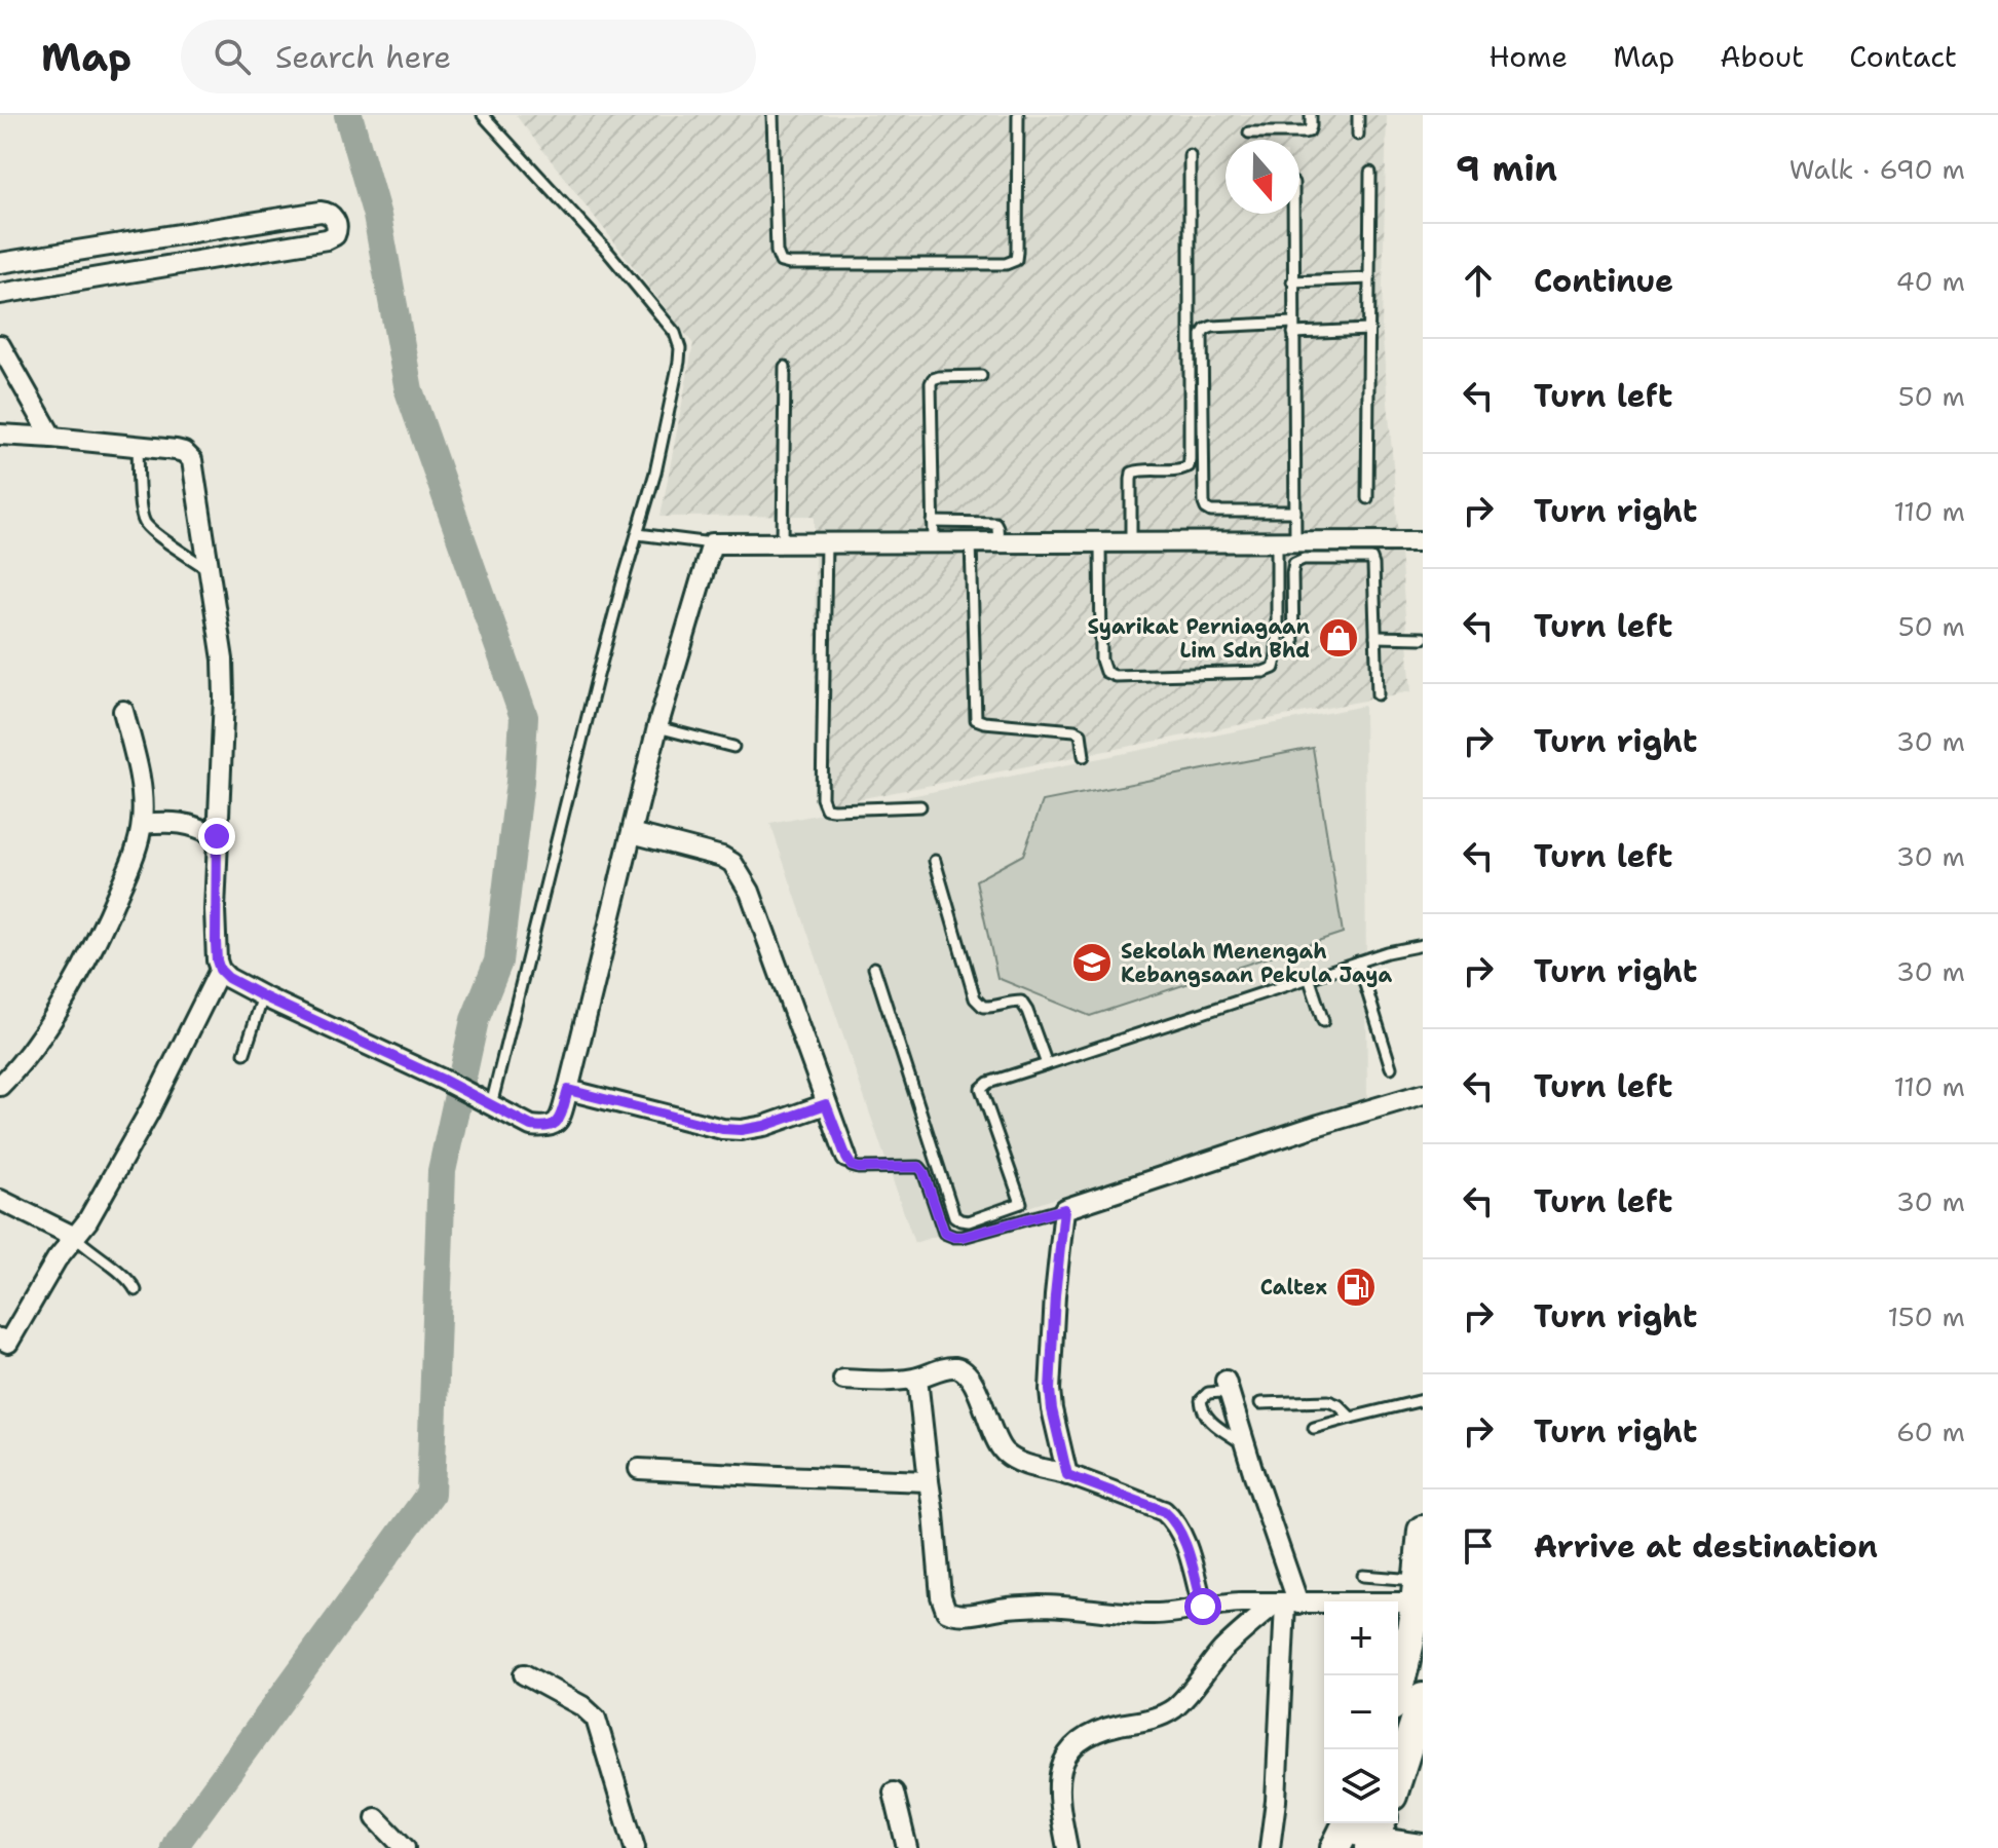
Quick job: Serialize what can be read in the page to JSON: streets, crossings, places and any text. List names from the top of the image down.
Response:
{
  "places": {
    "shop": ["Syarikat Perniagaan Lim Sdn Bhd"],
    "school or university": ["Sekolah Menengah Kebangsaan Pekula Jaya"],
    "fuel station": ["Caltex"]
  },
  "north": "bottom",
  "page": {
    "header": "Map",
    "search": "Search here",
    "nav": [
      "Home",
      "Map",
      "About",
      "Contact"
    ],
    "heading": ["9 min", "Walk · 690 m"],
    "list": [
      ["Continue", "40 m"],
      ["Turn left", "50 m"],
      ["Turn right", "110 m"],
      ["Turn left", "50 m"],
      ["Turn right", "30 m"],
      ["Turn left", "30 m"],
      ["Turn right", "30 m"],
      ["Turn left", "110 m"],
      ["Turn left", "30 m"],
      ["Turn right", "150 m"],
      ["Turn right", "60 m"],
      "Arrive at destination"
    ],
    "map_buttons": ["+", "−"]
  }
}
